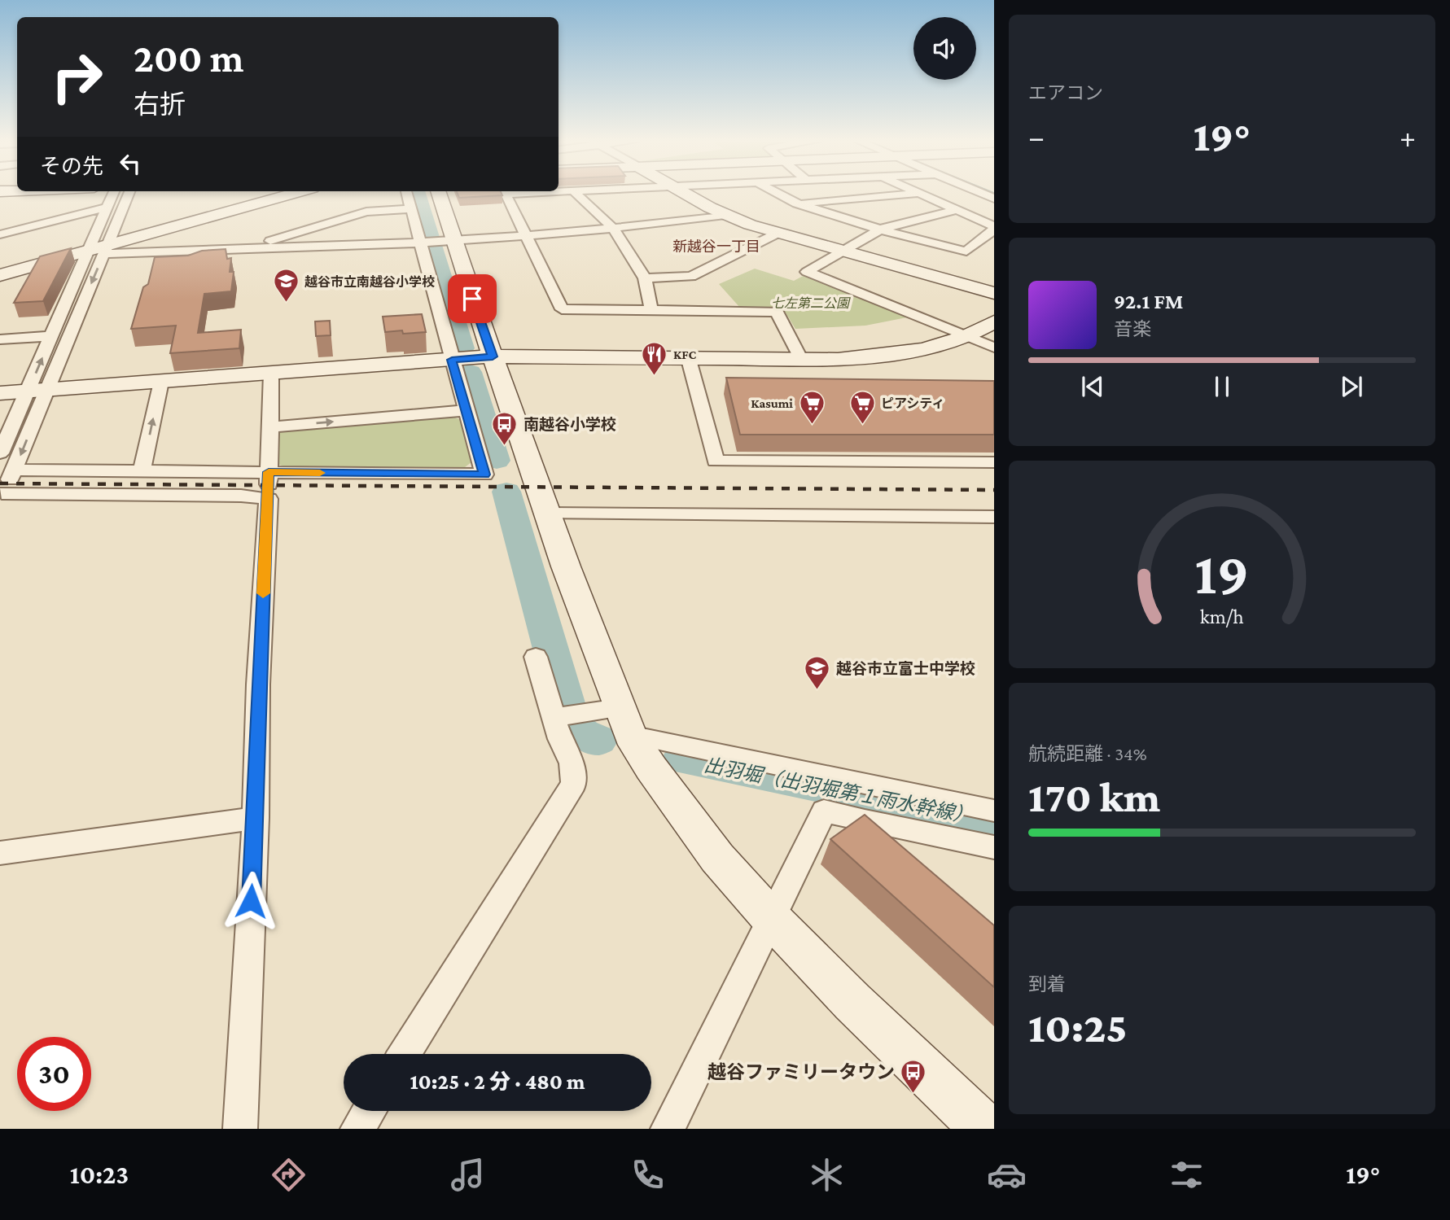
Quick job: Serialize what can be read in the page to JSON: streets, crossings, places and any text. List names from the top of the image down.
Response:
{
  "districts": ["新越谷一丁目"],
  "water": ["出羽堀（出羽堀第１雨水幹線）"],
  "parks": ["七左第二公園"],
  "places": {
    "school or university": ["越谷市立南越谷小学校", "越谷市立富士中学校"],
    "restaurant": ["KFC"],
    "supermarket": ["Kasumi", "ピアシティ"],
    "bus stop": ["南越谷小学校", "越谷ファミリータウン"]
  },
  "page": {
    "tile": [
      "エアコン",
      ["航続距離 · 34%", "170 km"],
      ["到着", "10:25"]
    ],
    "turn": ["200 m", "右折"],
    "heat": ["−", "19°", "+"],
    "then": "その先",
    "song": ["92.1 FM", "音楽"],
    "limit": "30",
    "trip": "10:25 · 2 分 · 480 m",
    "tabs": ["10:23", "19°"],
    "gauge": ["19", "km/h"]
  }
}
